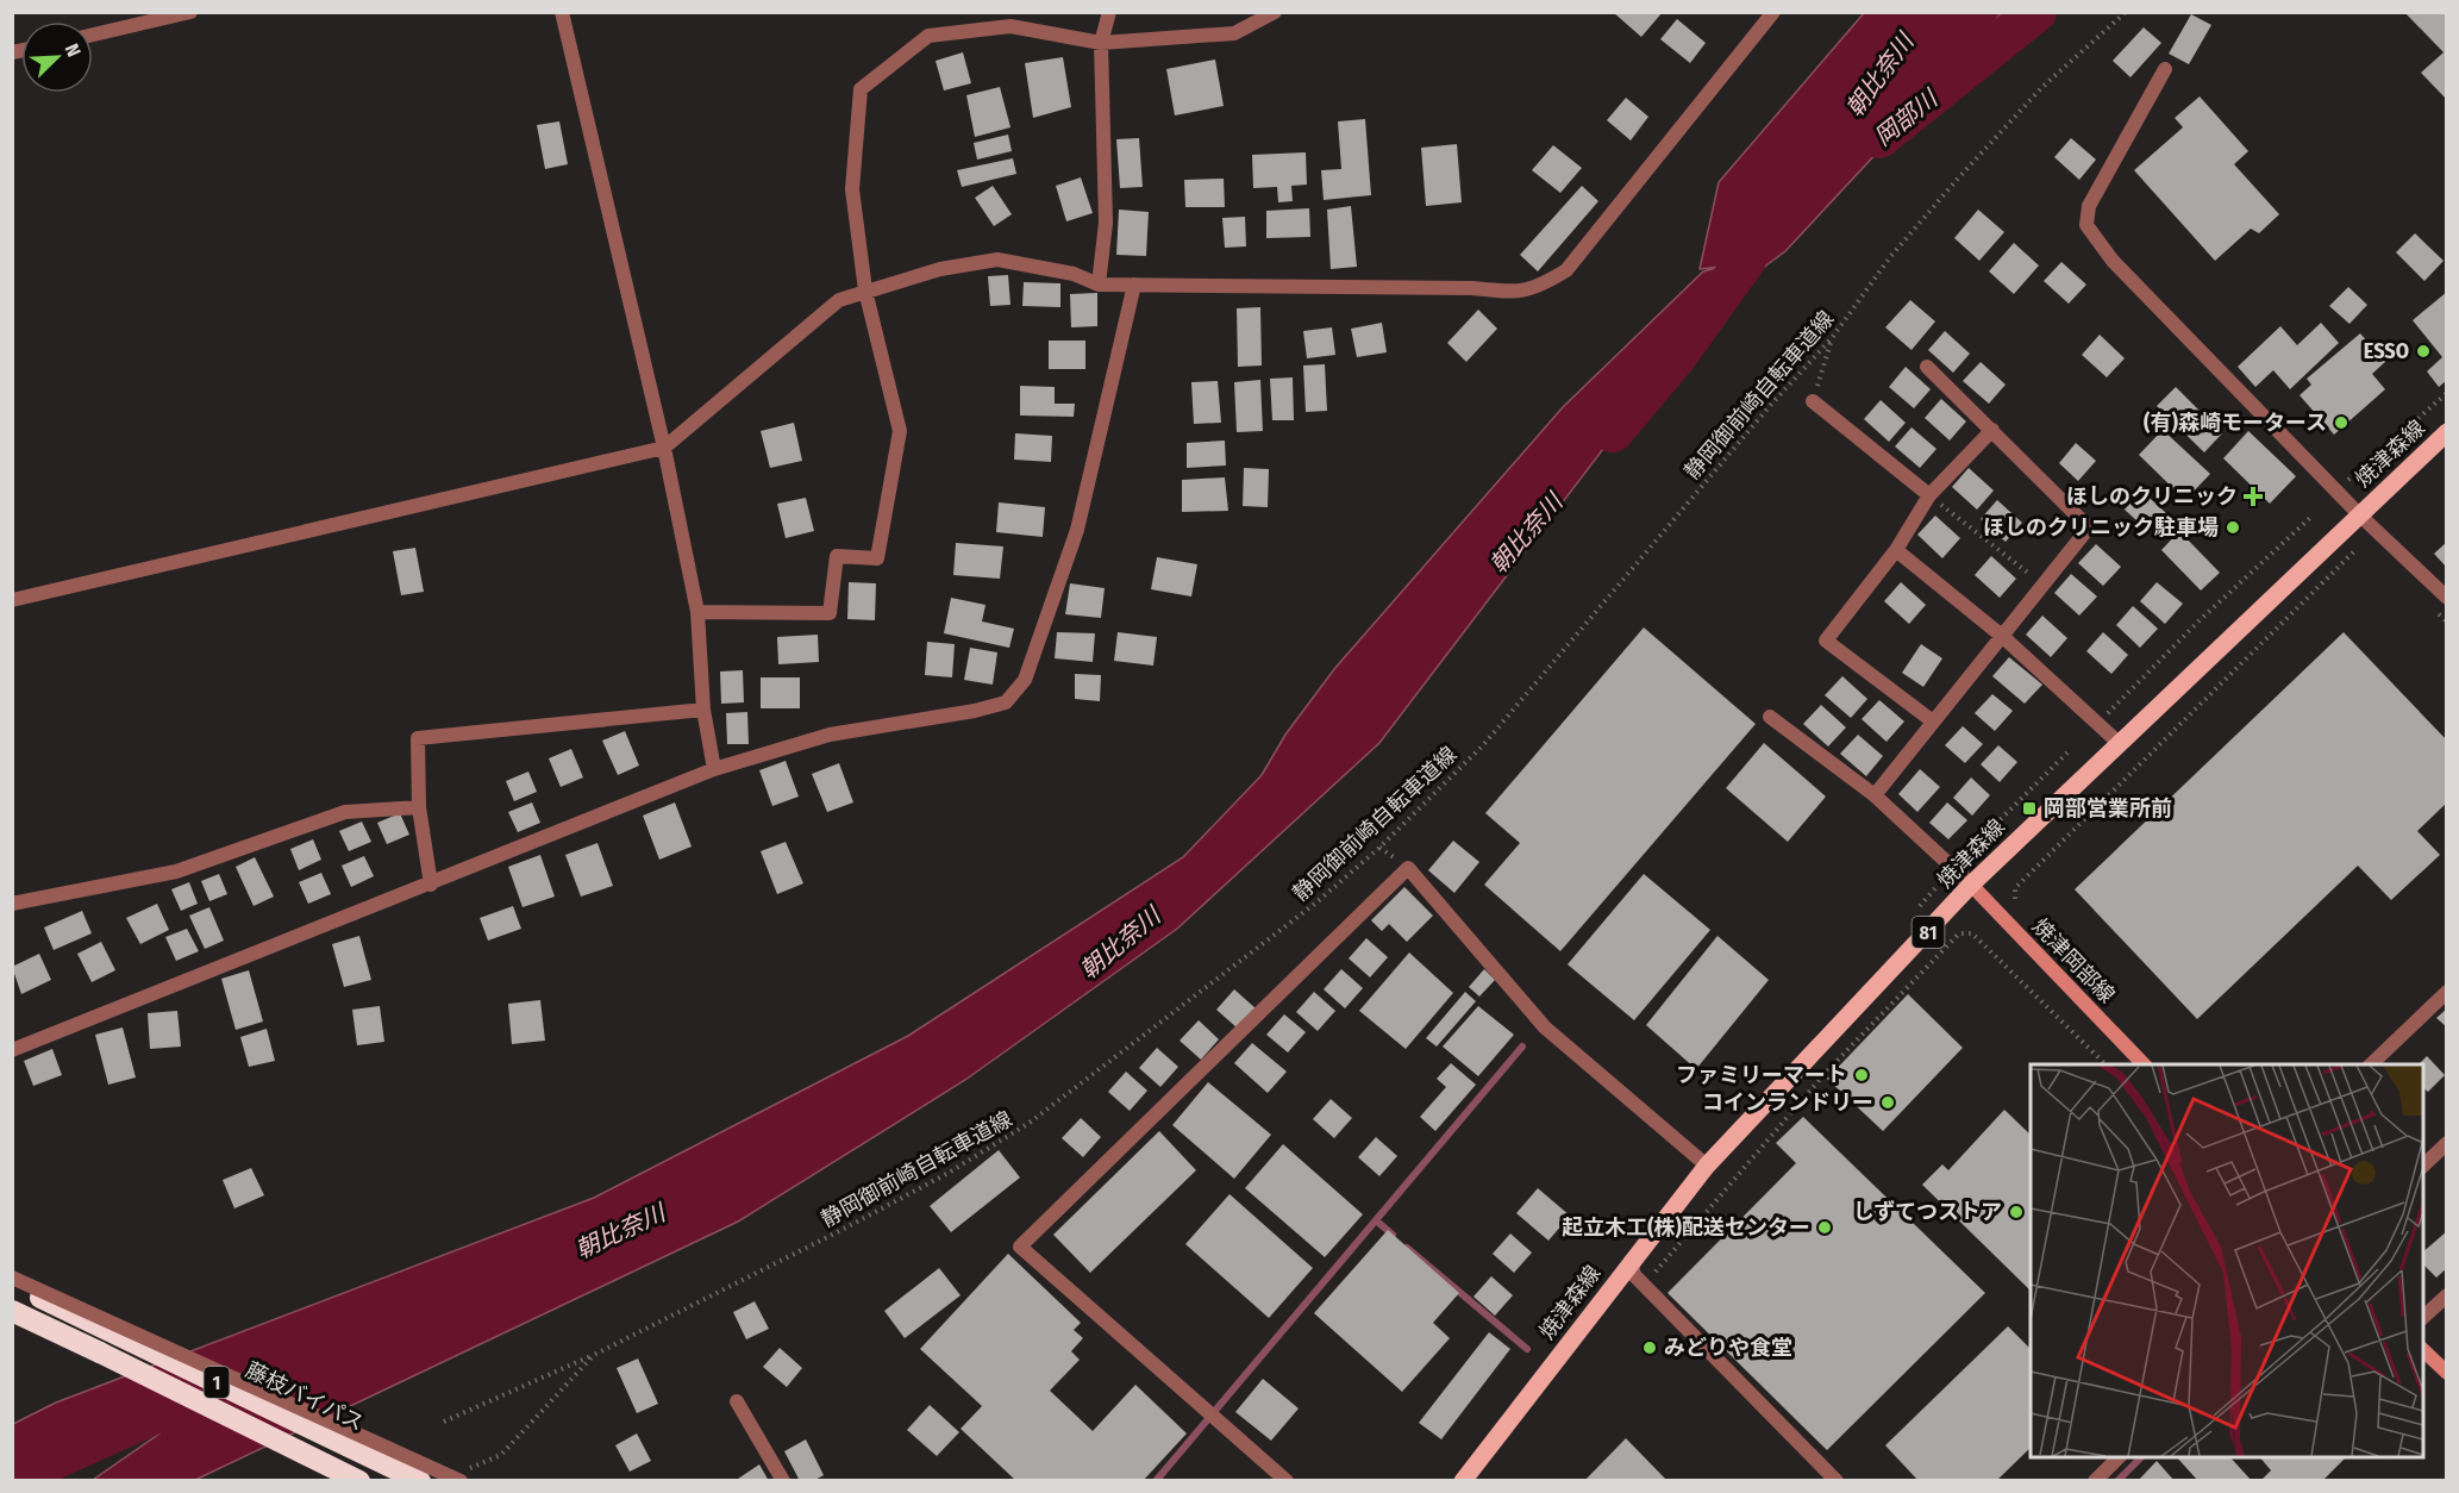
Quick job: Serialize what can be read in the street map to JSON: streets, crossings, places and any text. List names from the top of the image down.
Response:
{
  "streets": {
    "highway": ["1", "藤枝バイパス"],
    "main road": ["焼津森線", "81", "焼津岡部線"],
    "path": ["静岡御前崎自転車道線"]
  },
  "crossings": [
    ["焼津森線", "焼津岡部線"]
  ],
  "water": ["朝比奈川", "岡部川"],
  "places": {
    "other": [
      "ESSO",
      "(有)森崎モータース",
      "ほしのクリニック駐車場",
      "ファミリーマート",
      "コインランドリー",
      "しずてつストア",
      "起立木工(株)配送センター",
      "みどりや食堂"
    ],
    "health": ["ほしのクリニック"],
    "transit": ["岡部営業所前"]
  },
  "north": "top right"
}
